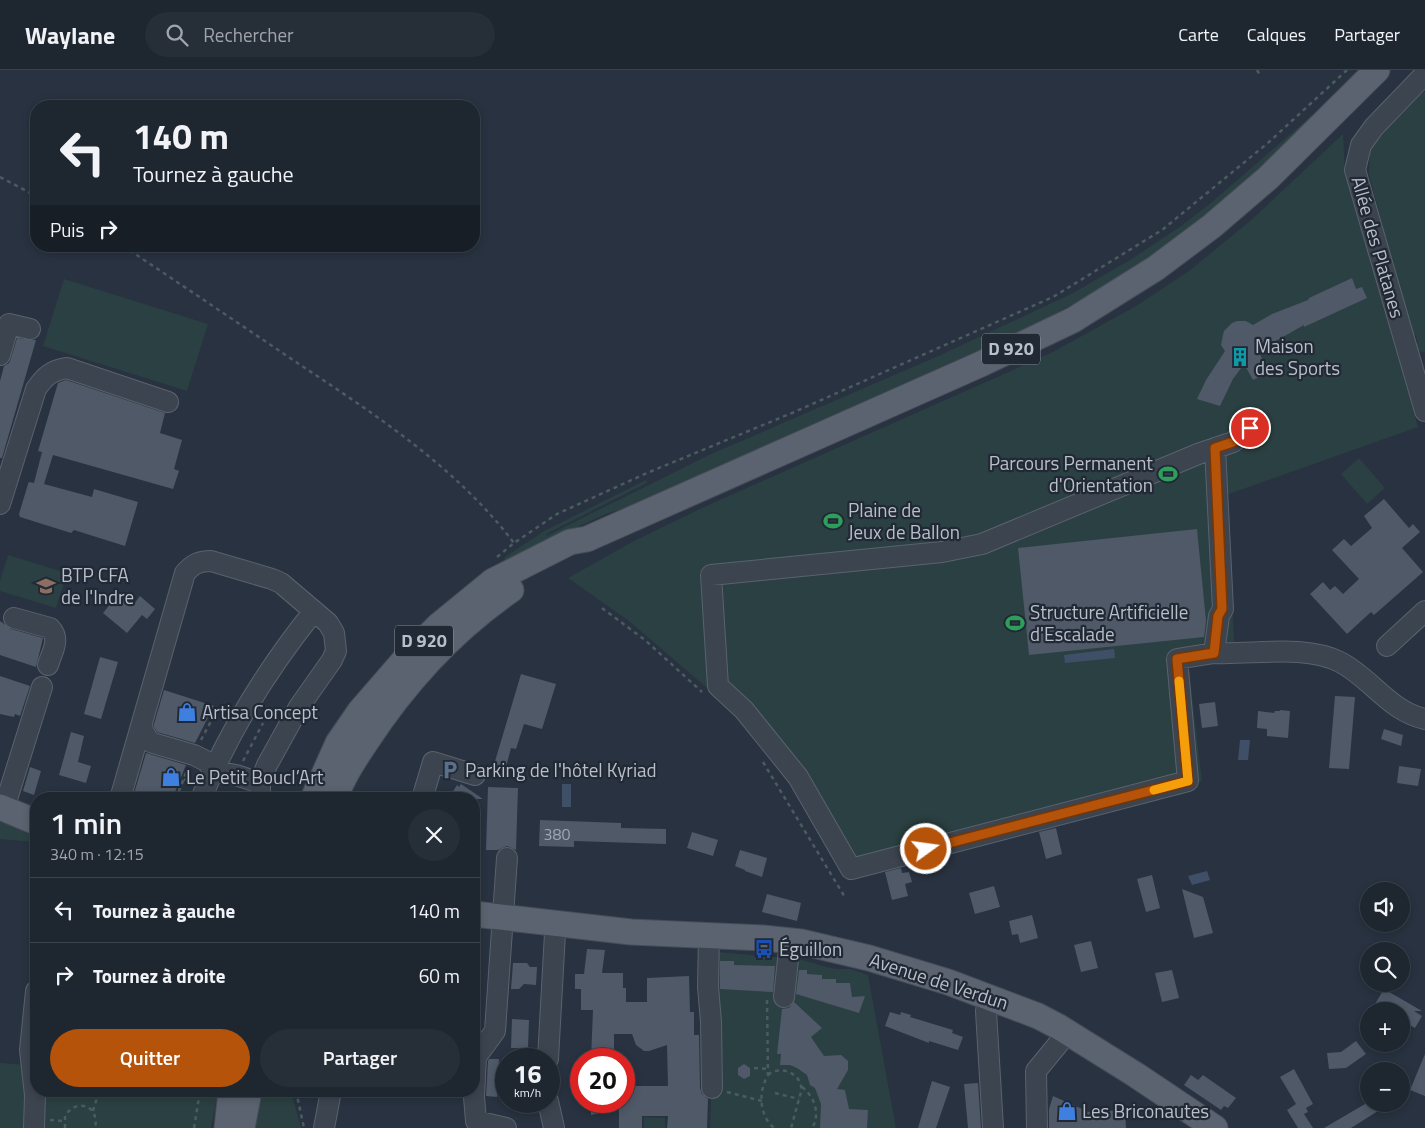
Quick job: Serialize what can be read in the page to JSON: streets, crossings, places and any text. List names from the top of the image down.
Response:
{
  "streets": {
    "main road": ["D 920", "Avenue de Verdun"],
    "street": ["Allée des Platanes"]
  },
  "places": {
    "building": ["Maison des Sports"],
    "sports": ["Parcours Permanent d'Orientation", "Plaine de Jeux de Ballon", "Structure Artificielle d'Escalade"],
    "school or university": ["BTP CFA de l'Indre"],
    "shop": ["Artisa Concept", "Le Petit Boucl’Art", "Les Briconautes"],
    "parking": ["Parking de l'hôtel Kyriad"],
    "bus stop": ["Éguillon"]
  },
  "house_numbers": ["380"],
  "page": {
    "header": "Waylane",
    "search": "Rechercher",
    "nav": ["Carte", "Calques", "Partager"],
    "turn": ["140 m", "Tournez à gauche"],
    "then": "Puis",
    "heading": ["1 min", "340 m · 12:15"],
    "list": [
      {
        "name": "Tournez à gauche",
        "value": "140 m"
      },
      {
        "name": "Tournez à droite",
        "value": "60 m"
      }
    ],
    "map_buttons": ["+", "−"],
    "buttons": ["Quitter", "Partager"],
    "speed": "16 km/h",
    "limit": "20"
  }
}
